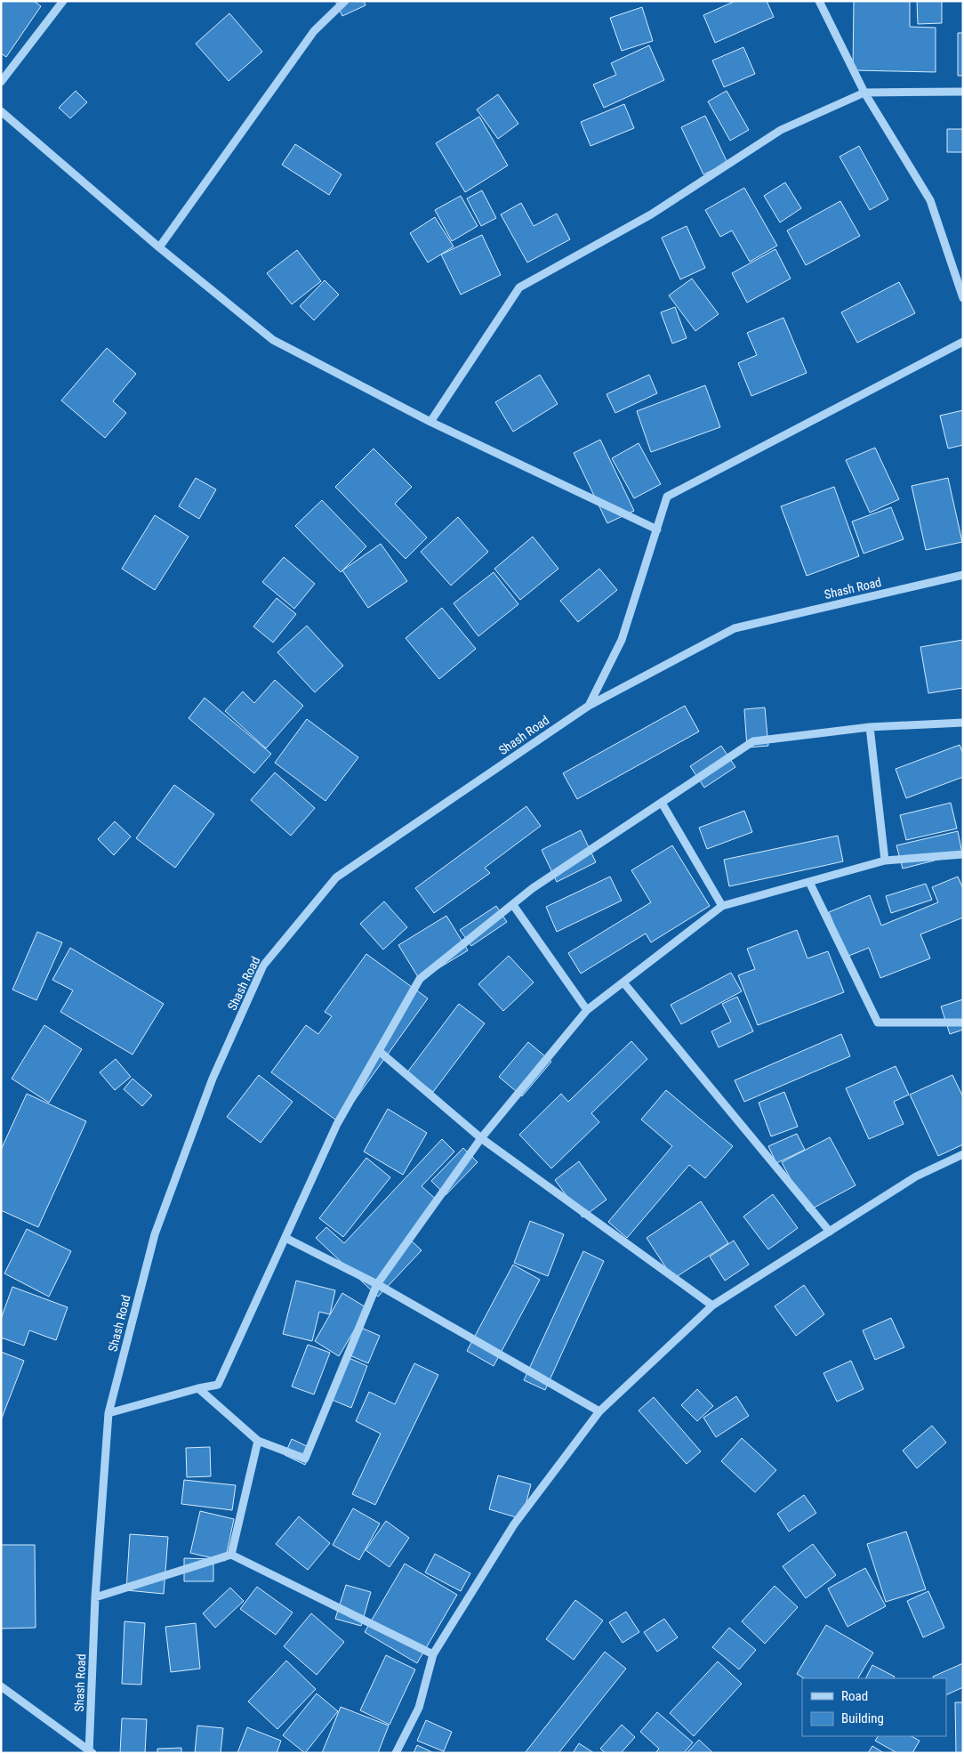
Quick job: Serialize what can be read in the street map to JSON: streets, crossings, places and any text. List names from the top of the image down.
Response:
{
  "streets": {
    "street": ["Shash Road"]
  },
  "legend": ["Road", "Building"]
}
